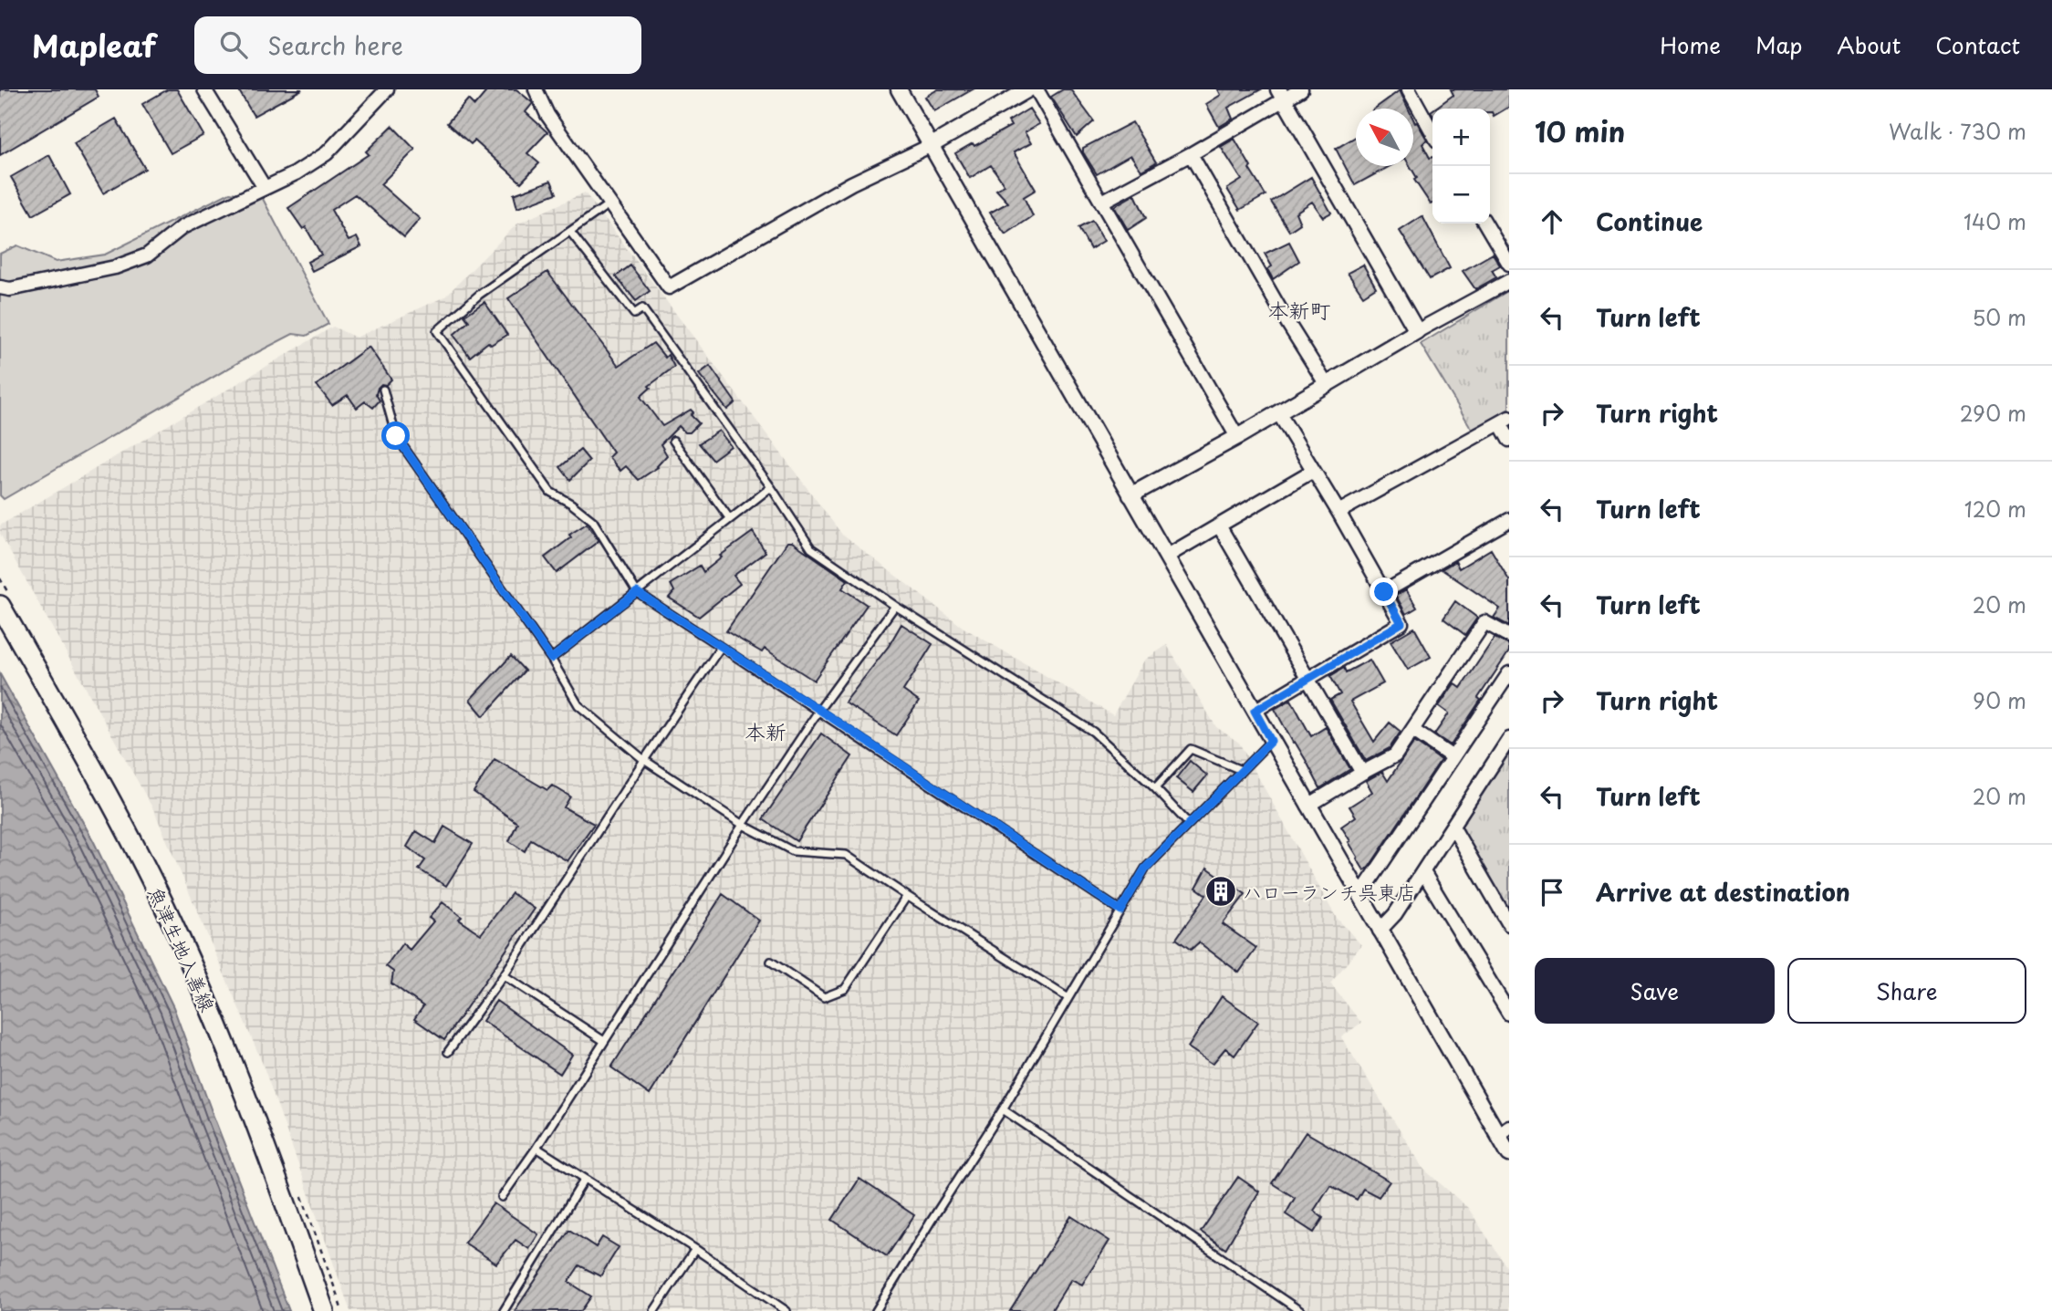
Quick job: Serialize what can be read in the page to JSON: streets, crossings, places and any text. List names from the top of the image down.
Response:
{
  "streets": {
    "main road": ["魚津生地入善線"]
  },
  "districts": ["本新町", "本新"],
  "places": {
    "building": ["ハローランチ呉東店"]
  },
  "north": "top left",
  "page": {
    "header": "Mapleaf",
    "search": "Search here",
    "nav": [
      "Home",
      "Map",
      "About",
      "Contact"
    ],
    "heading": ["10 min", "Walk · 730 m"],
    "map_buttons": ["+", "−"],
    "list": [
      ["Continue", "140 m"],
      ["Turn left", "50 m"],
      ["Turn right", "290 m"],
      ["Turn left", "120 m"],
      ["Turn left", "20 m"],
      ["Turn right", "90 m"],
      ["Turn left", "20 m"],
      "Arrive at destination"
    ],
    "buttons": ["Save", "Share"]
  }
}
